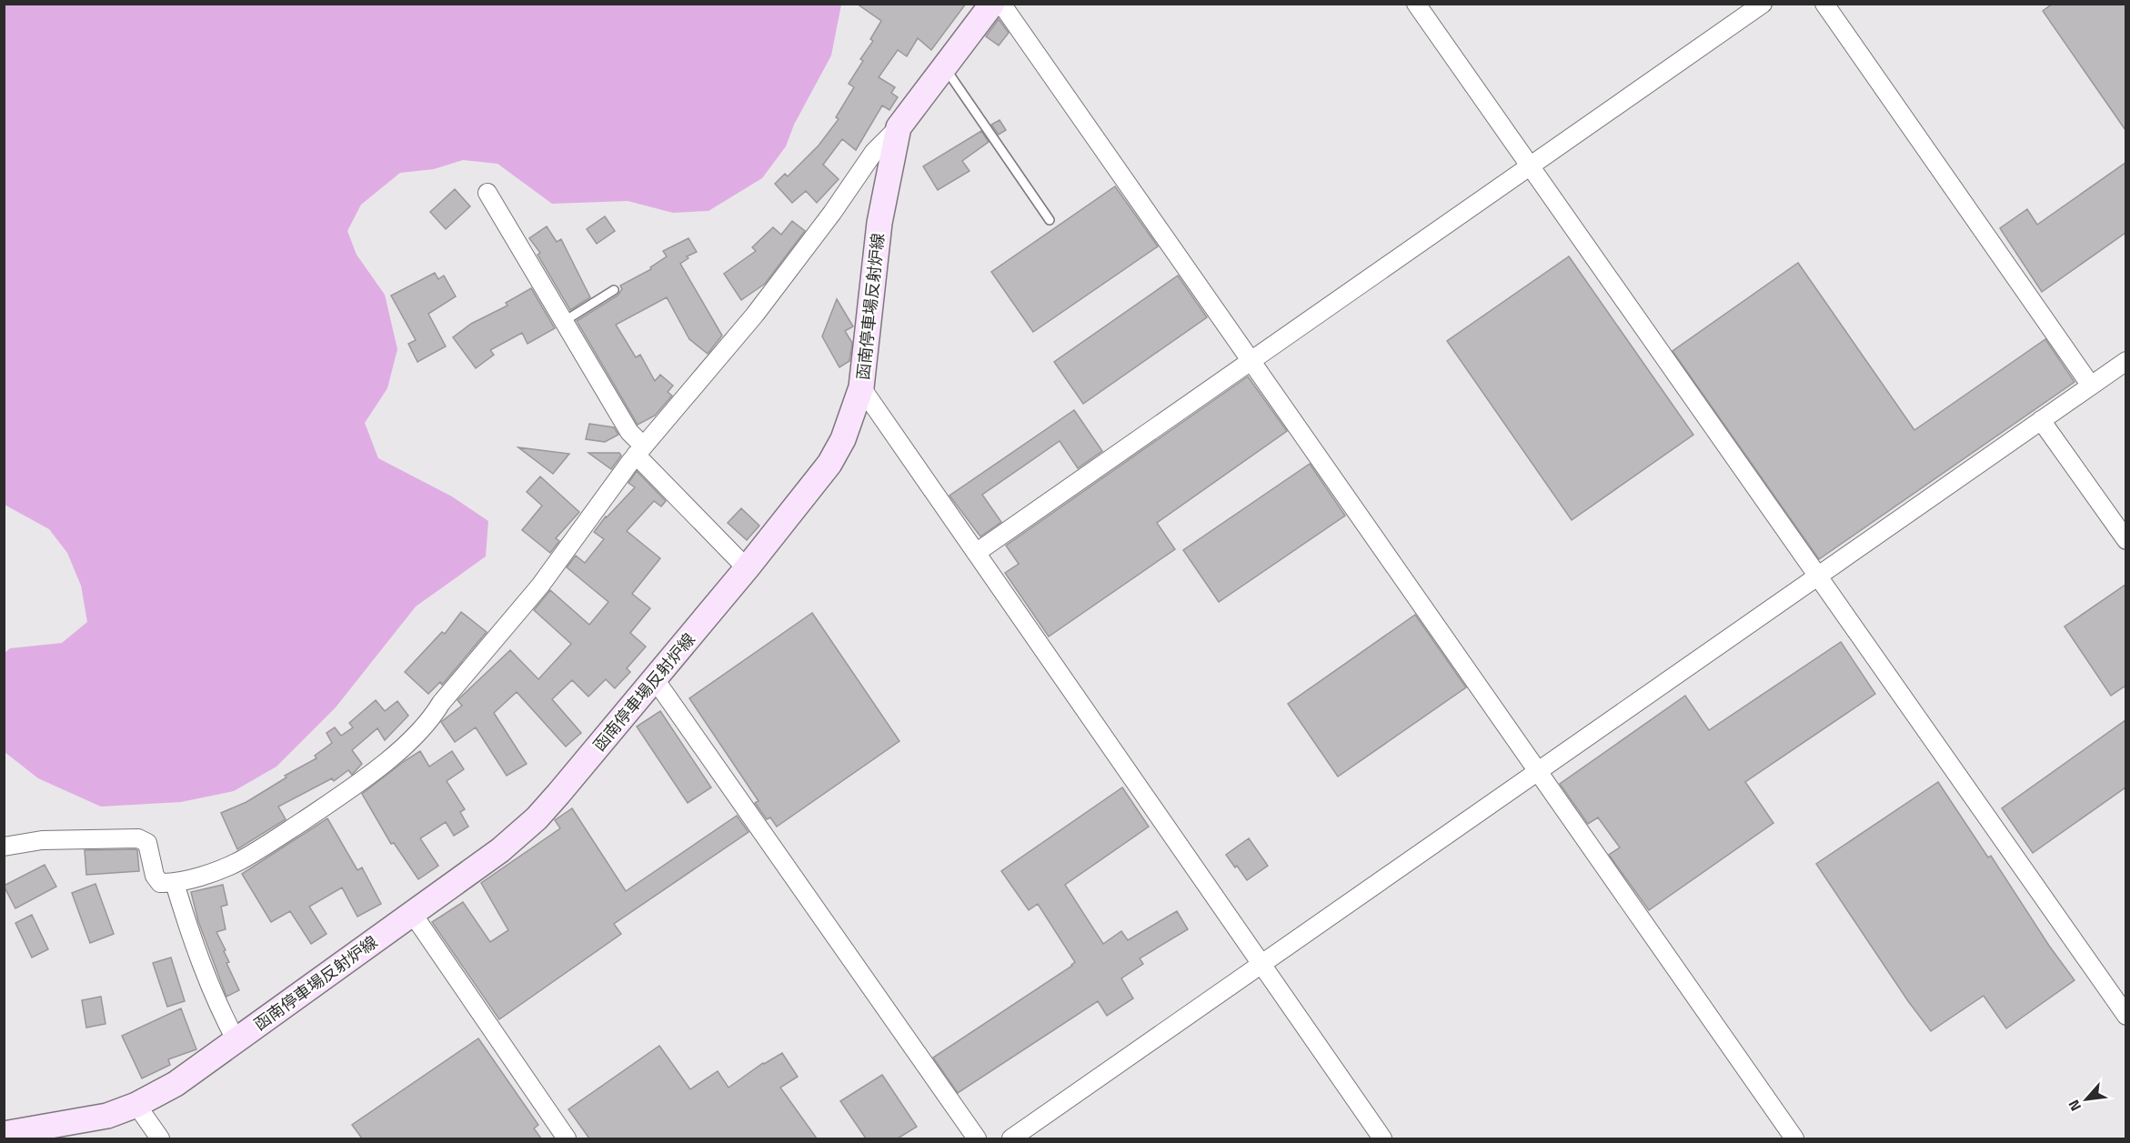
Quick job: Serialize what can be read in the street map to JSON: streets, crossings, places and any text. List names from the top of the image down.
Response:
{
  "streets": {
    "main road": ["函南停車場反射炉線"]
  },
  "north": "bottom left"
}
